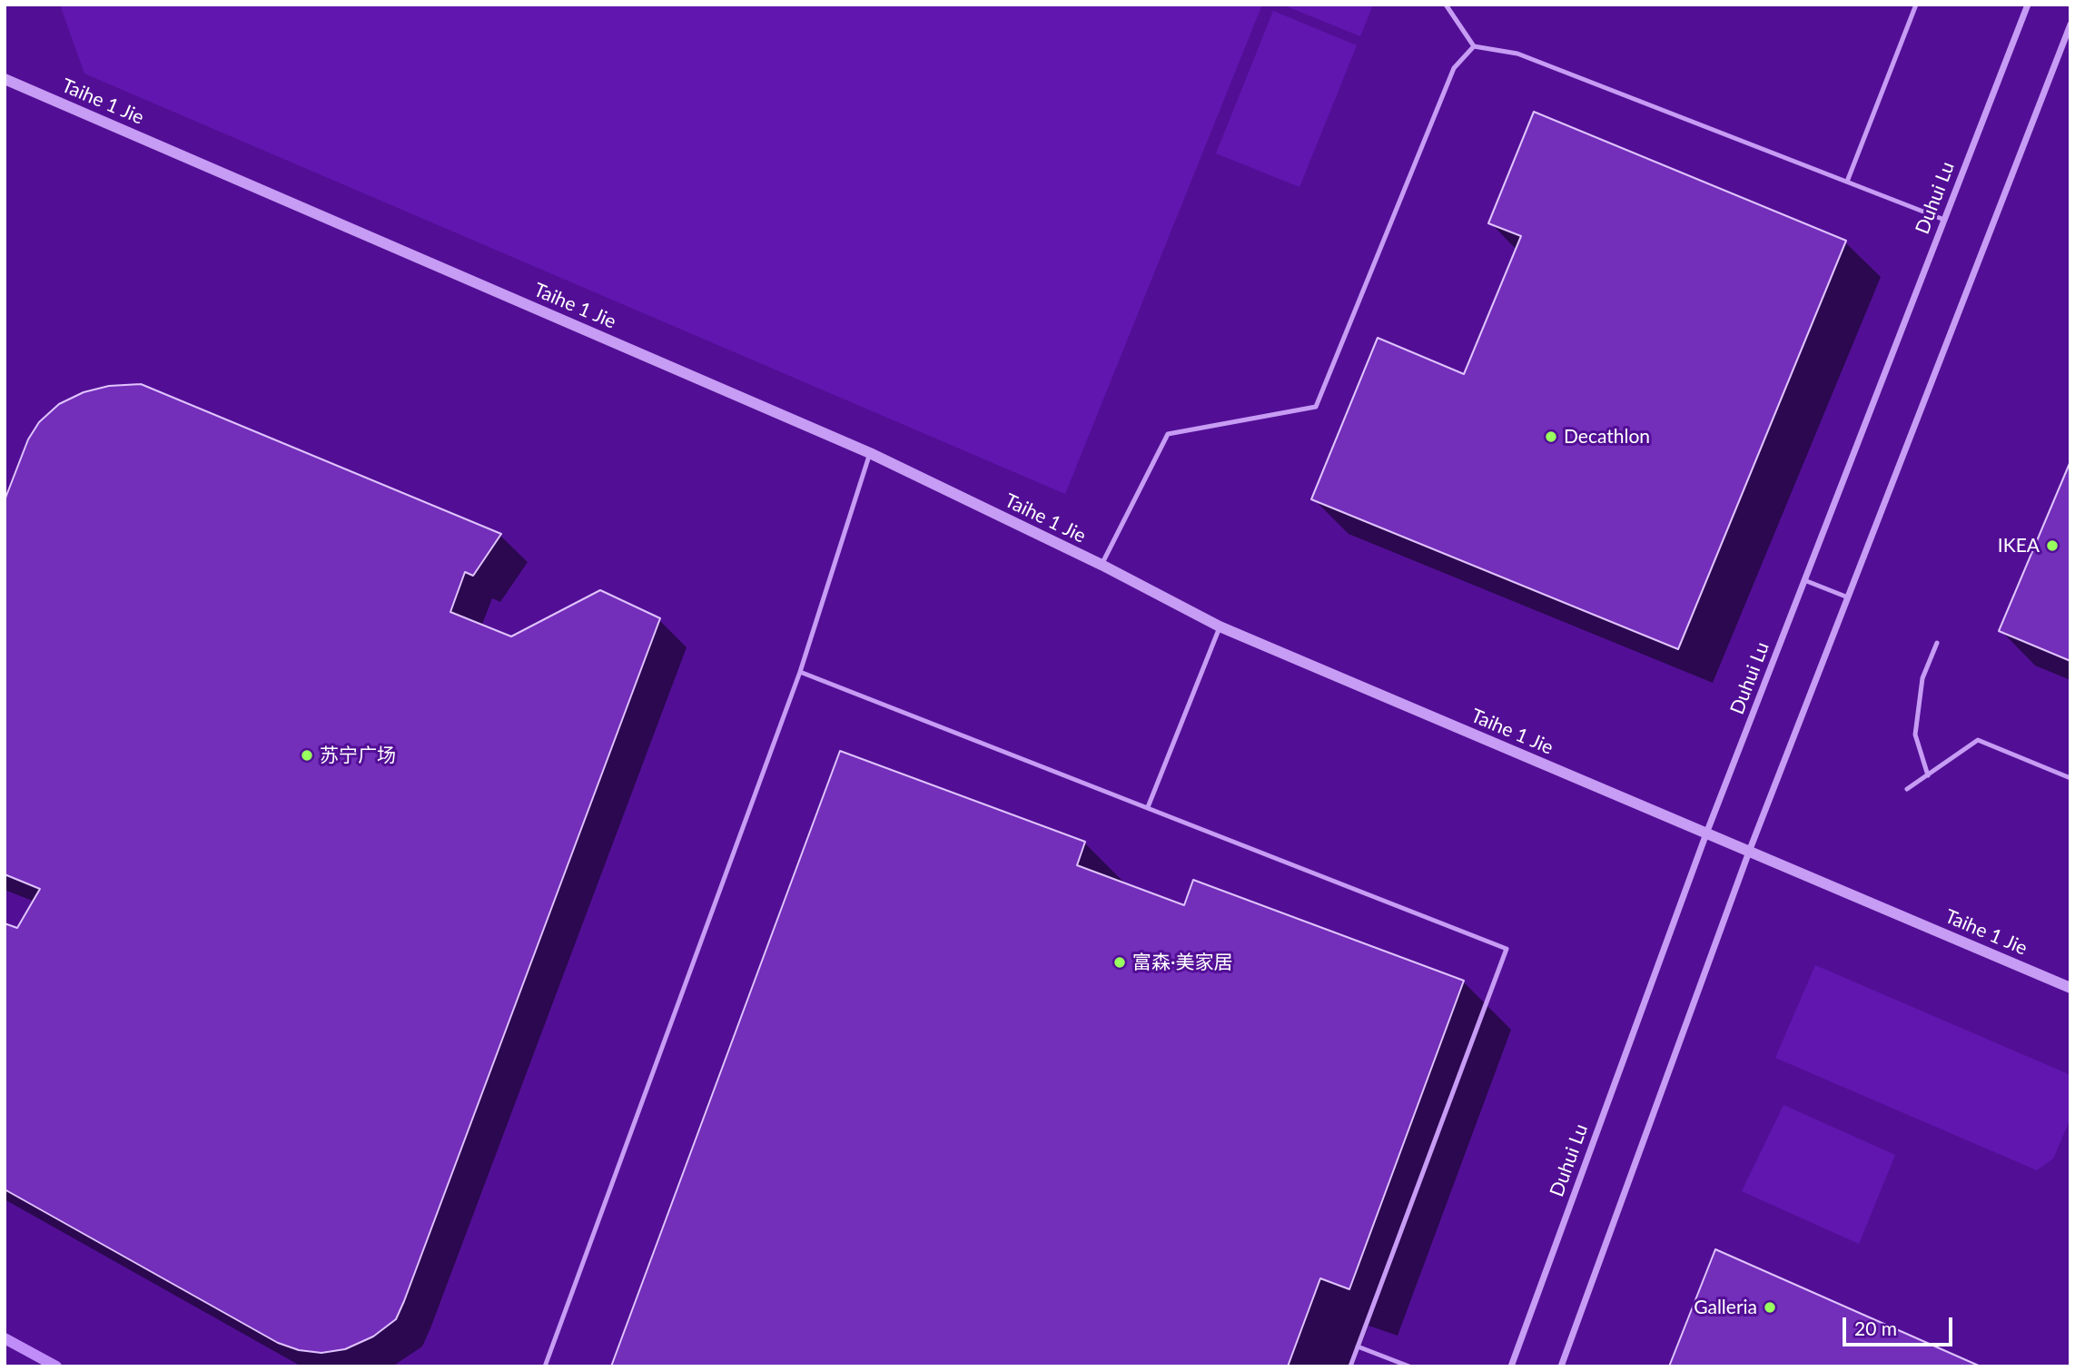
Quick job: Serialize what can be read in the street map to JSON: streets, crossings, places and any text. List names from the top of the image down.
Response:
{
  "streets": {
    "street": ["Taihe 1 Jie", "Duhui Lu"]
  },
  "crossings": [
    ["Taihe 1 Jie", "Duhui Lu"]
  ],
  "places": [
    "Decathlon",
    "IKEA",
    "苏宁广场",
    "富森·美家居",
    "Galleria"
  ],
  "scale_bar": "20 m"
}
